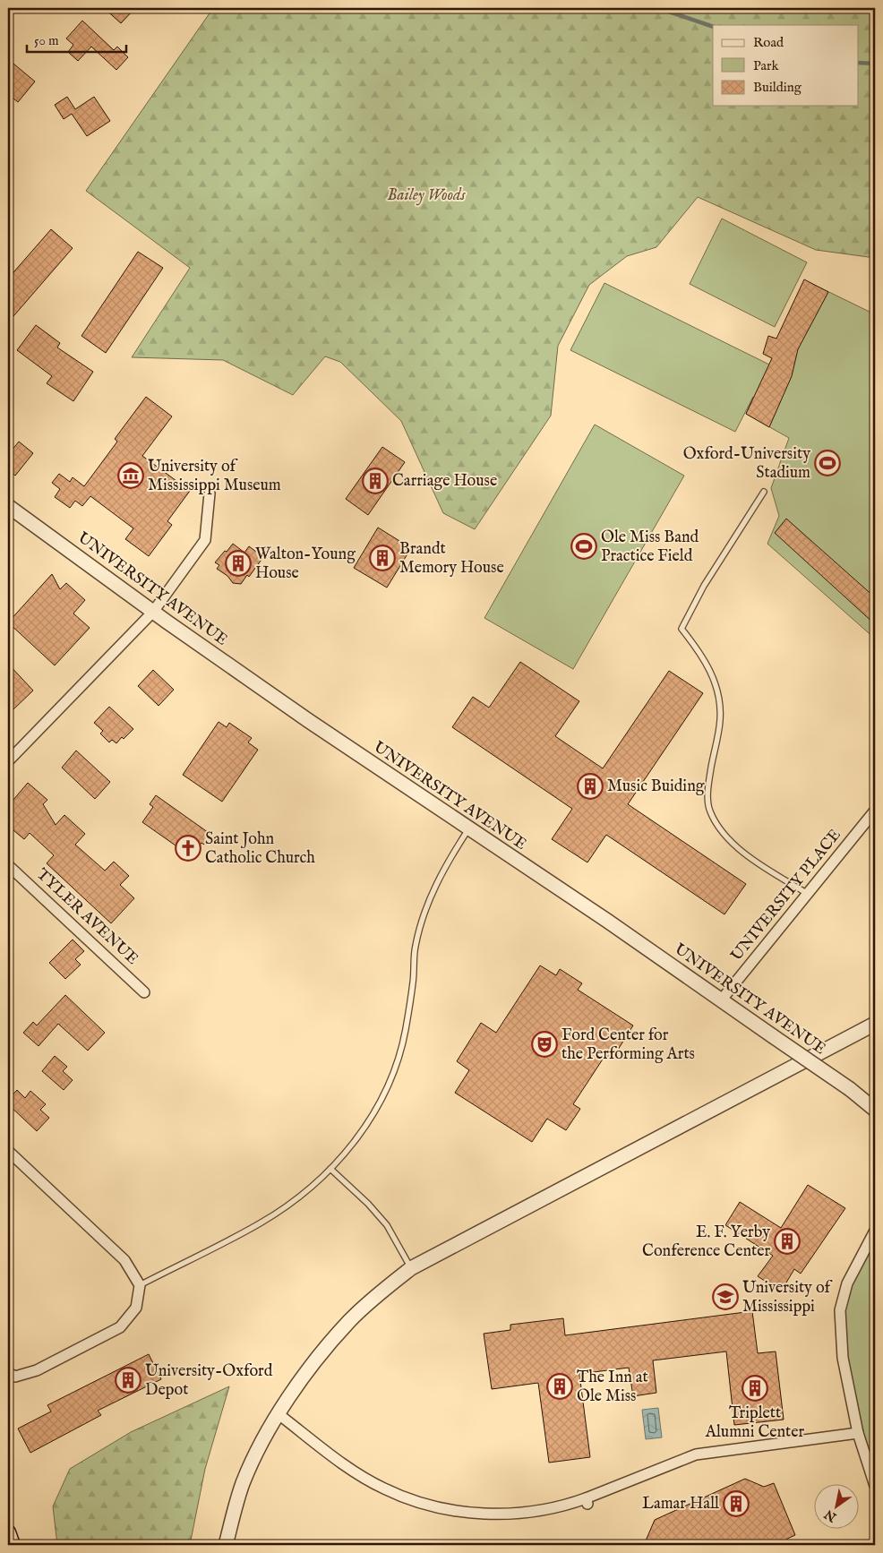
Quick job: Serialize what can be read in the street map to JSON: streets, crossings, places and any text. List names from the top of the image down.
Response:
{
  "streets": {
    "street": ["UNIVERSITY AVENUE", "UNIVERSITY PLACE", "TYLER AVENUE"]
  },
  "crossings": [
    ["UNIVERSITY AVENUE", "UNIVERSITY PLACE"]
  ],
  "parks": ["Bailey Woods"],
  "places": {
    "sports": ["Oxford-University Stadium", "Ole Miss Band Practice Field"],
    "museum": ["University of Mississippi Museum"],
    "building": [
      "Carriage House",
      "Brandt Memory House",
      "Walton-Young House",
      "Music Buiding",
      "E. F. Yerby Conference Center",
      "University-Oxford Depot",
      "The Inn at Ole Miss",
      "Triplett Alumni Center",
      "Lamar Hall"
    ],
    "church": ["Saint John Catholic Church"],
    "theatre": ["Ford Center for the Performing Arts"],
    "school or university": ["University of Mississippi"]
  },
  "legend": ["Road", "Park", "Building"],
  "scale_bar": "50 m",
  "north": "bottom left"
}
